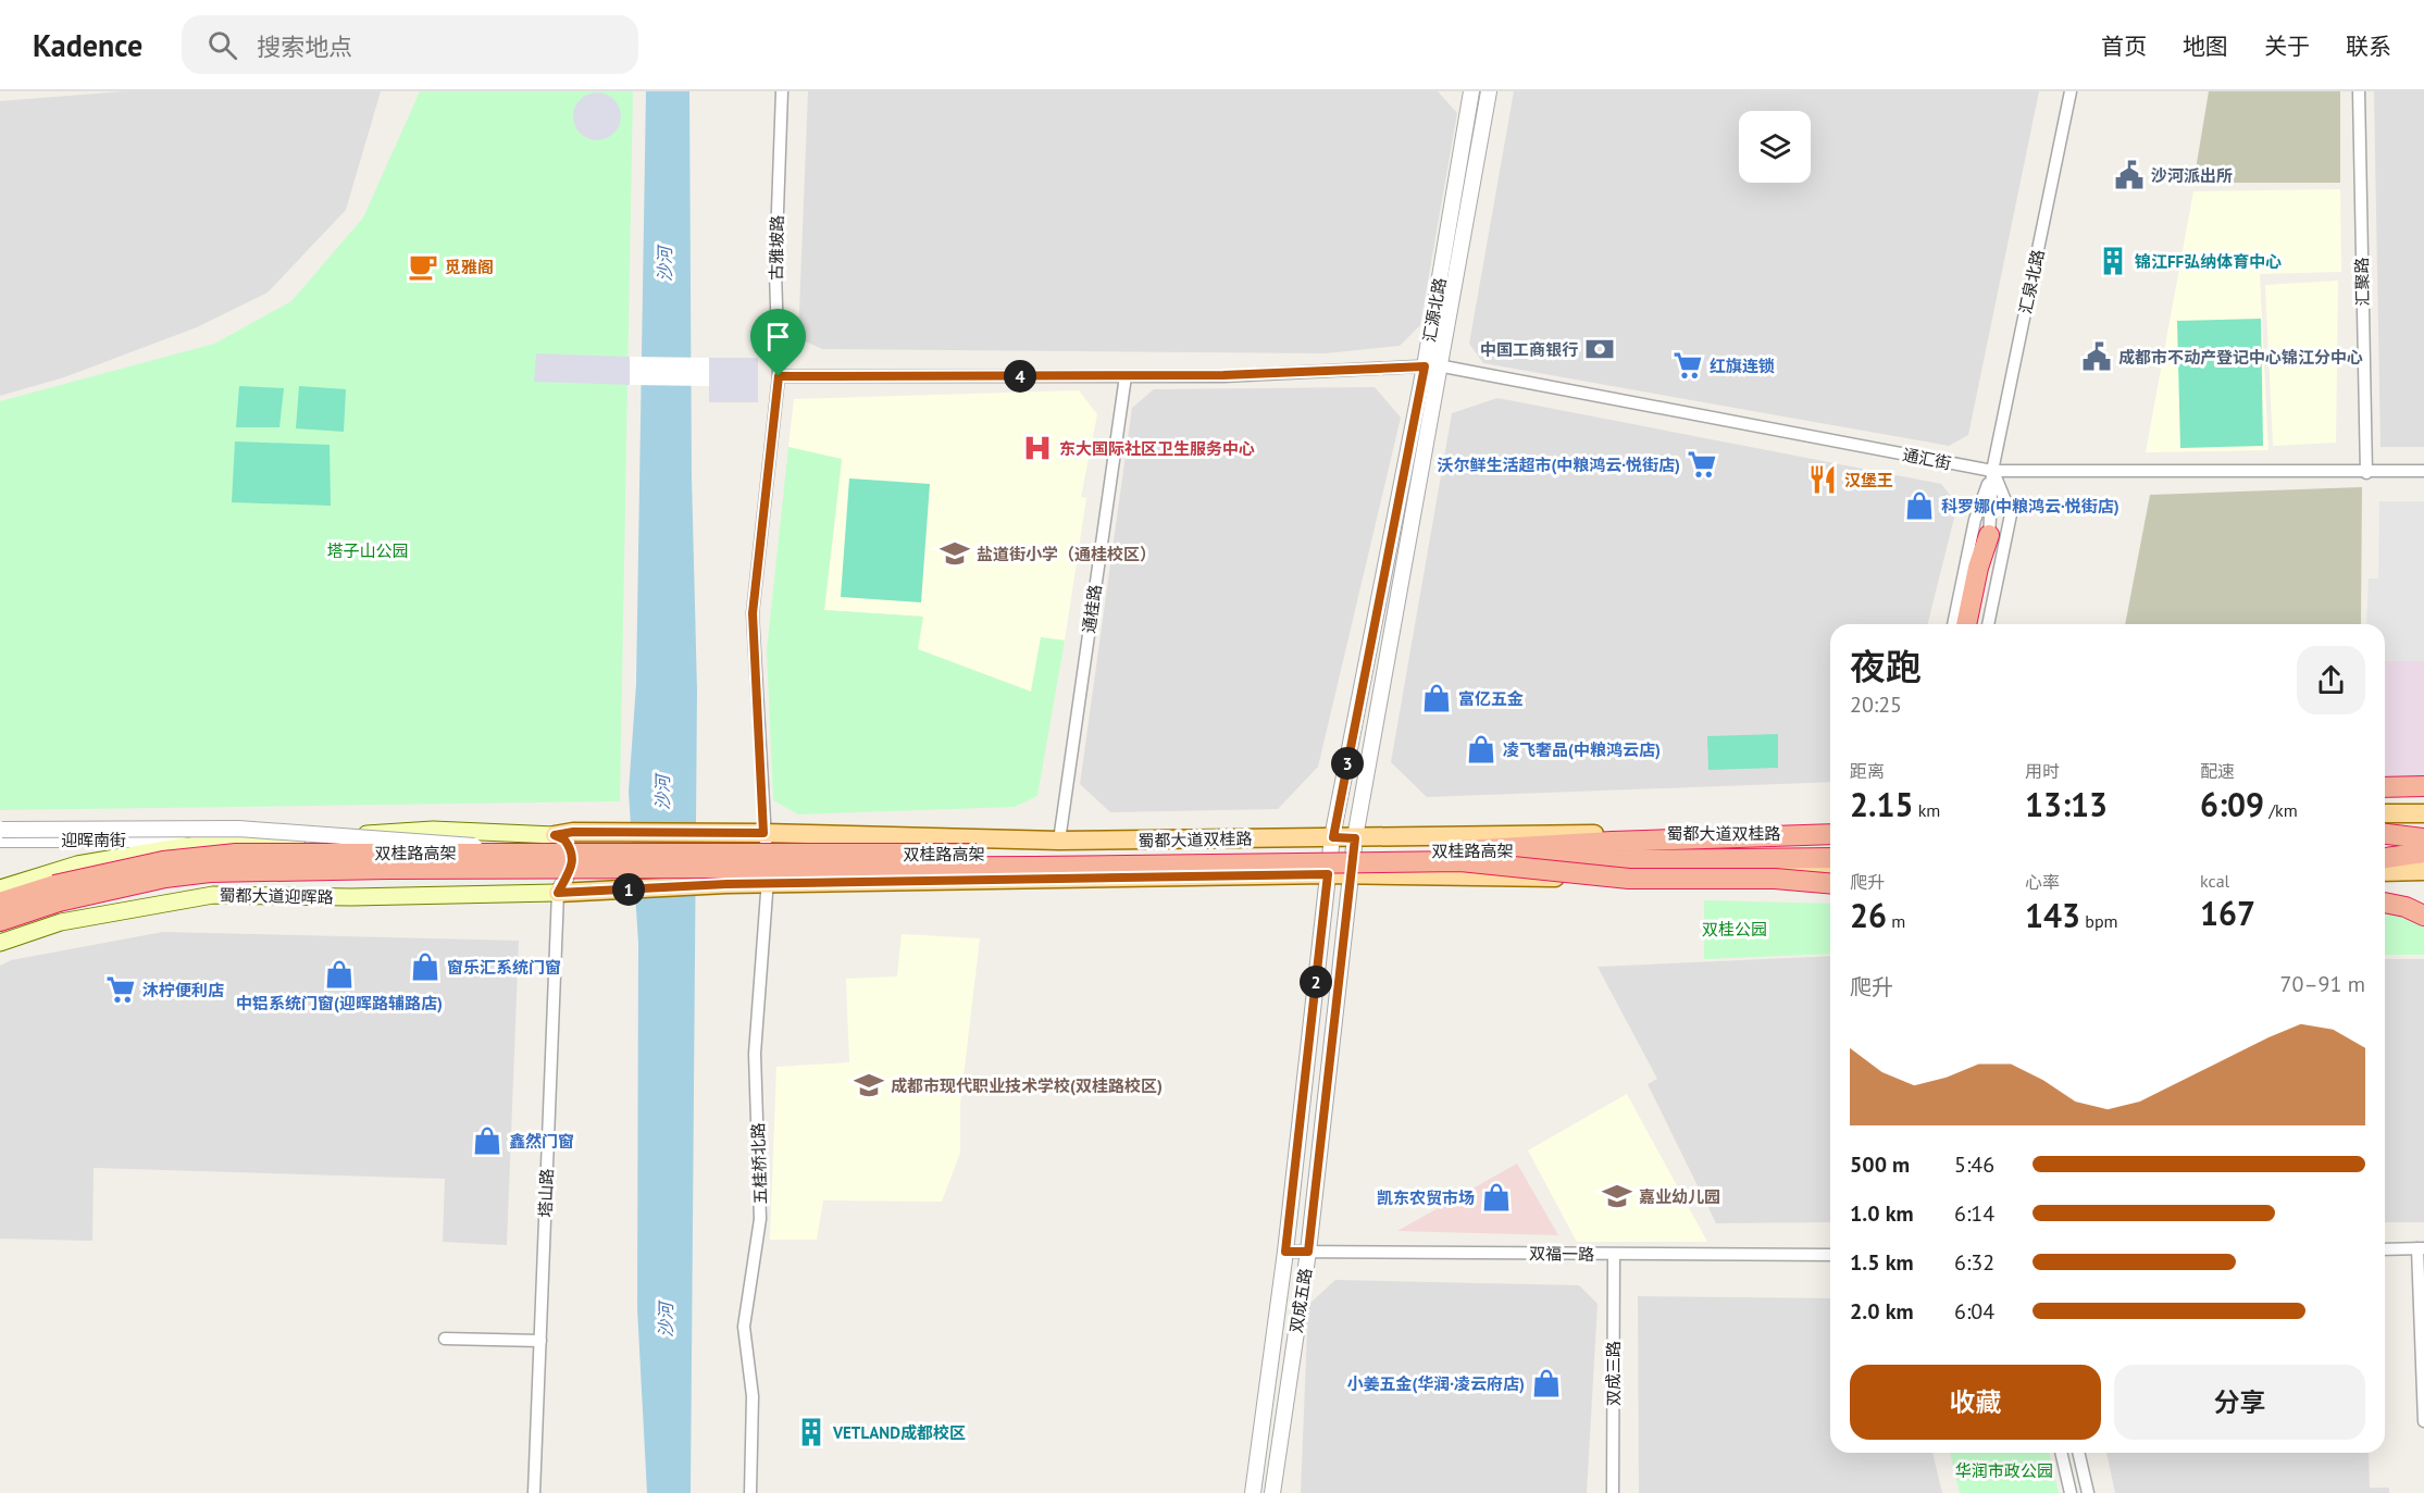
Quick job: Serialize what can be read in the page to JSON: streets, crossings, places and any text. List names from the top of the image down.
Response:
{
  "streets": {
    "highway": ["双桂路高架"],
    "main road": ["蜀都大道双桂路", "蜀都大道迎晖路"],
    "street": [
      "古雅坡路",
      "汇泉北路",
      "汇聚路",
      "汇源北路",
      "通汇街",
      "通桂路",
      "迎晖南街",
      "五桂桥北路",
      "塔山路",
      "双福一路",
      "双成五路",
      "双成三路"
    ]
  },
  "crossings": [
    ["古雅坡路", "通汇街"],
    ["古雅坡路", "蜀都大道双桂路"],
    ["古雅坡路", "五桂桥北路"],
    ["汇泉北路", "通汇街"],
    ["汇聚路", "通汇街"],
    ["汇源北路", "通汇街"],
    ["汇源北路", "蜀都大道双桂路"],
    ["汇源北路", "双成五路"],
    ["通汇街", "通桂路"],
    ["通桂路", "蜀都大道双桂路"],
    ["蜀都大道双桂路", "双桂路高架"],
    ["蜀都大道双桂路", "五桂桥北路"],
    ["蜀都大道迎晖路", "塔山路"],
    ["双福一路", "双成五路"],
    ["双福一路", "双成三路"]
  ],
  "water": ["沙河"],
  "parks": ["塔子山公园", "双桂公园", "华润市政公园"],
  "places": {
    "public building": ["沙河派出所", "成都市不动产登记中心锦江分中心"],
    "building": ["锦江FF弘纳体育中心", "VETLAND成都校区"],
    "cafe": ["觅雅阁"],
    "bank": ["中国工商银行"],
    "supermarket": ["红旗连锁", "沃尔鲜生活超市(中粮鸿云·悦街店)", "沐柠便利店"],
    "hospital": ["东大国际社区卫生服务中心"],
    "restaurant": ["汉堡王"],
    "shop": [
      "科罗娜(中粮鸿云·悦街店)",
      "富亿五金",
      "凌飞奢品(中粮鸿云店)",
      "窗乐汇系统门窗",
      "中铝系统门窗(迎晖路辅路店)",
      "鑫然门窗",
      "凯东农贸市场",
      "小姜五金(华润·凌云府店)"
    ],
    "school or university": ["盐道街小学（通桂校区）", "成都市现代职业技术学校(双桂路校区)", "嘉业幼儿园"]
  },
  "page": {
    "header": "Kadence",
    "search": "搜索地点",
    "nav": [
      "首页",
      "地图",
      "关于",
      "联系"
    ],
    "pins": [
      "4",
      "3",
      "1",
      "2"
    ],
    "heading": ["夜跑", "20:25"],
    "stats": [
      ["距离", "2.15 km"],
      ["用时", "13:13"],
      ["配速", "6:09 /km"],
      ["爬升", "26 m"],
      ["心率", "143 bpm"],
      ["kcal", "167"]
    ],
    "chart": ["爬升", "70–91 m"],
    "list": [
      {
        "name": "500 m",
        "note": "5:46"
      },
      {
        "name": "1.0 km",
        "note": "6:14"
      },
      {
        "name": "1.5 km",
        "note": "6:32"
      },
      {
        "name": "2.0 km",
        "note": "6:04"
      }
    ],
    "buttons": ["收藏", "分享"]
  }
}
